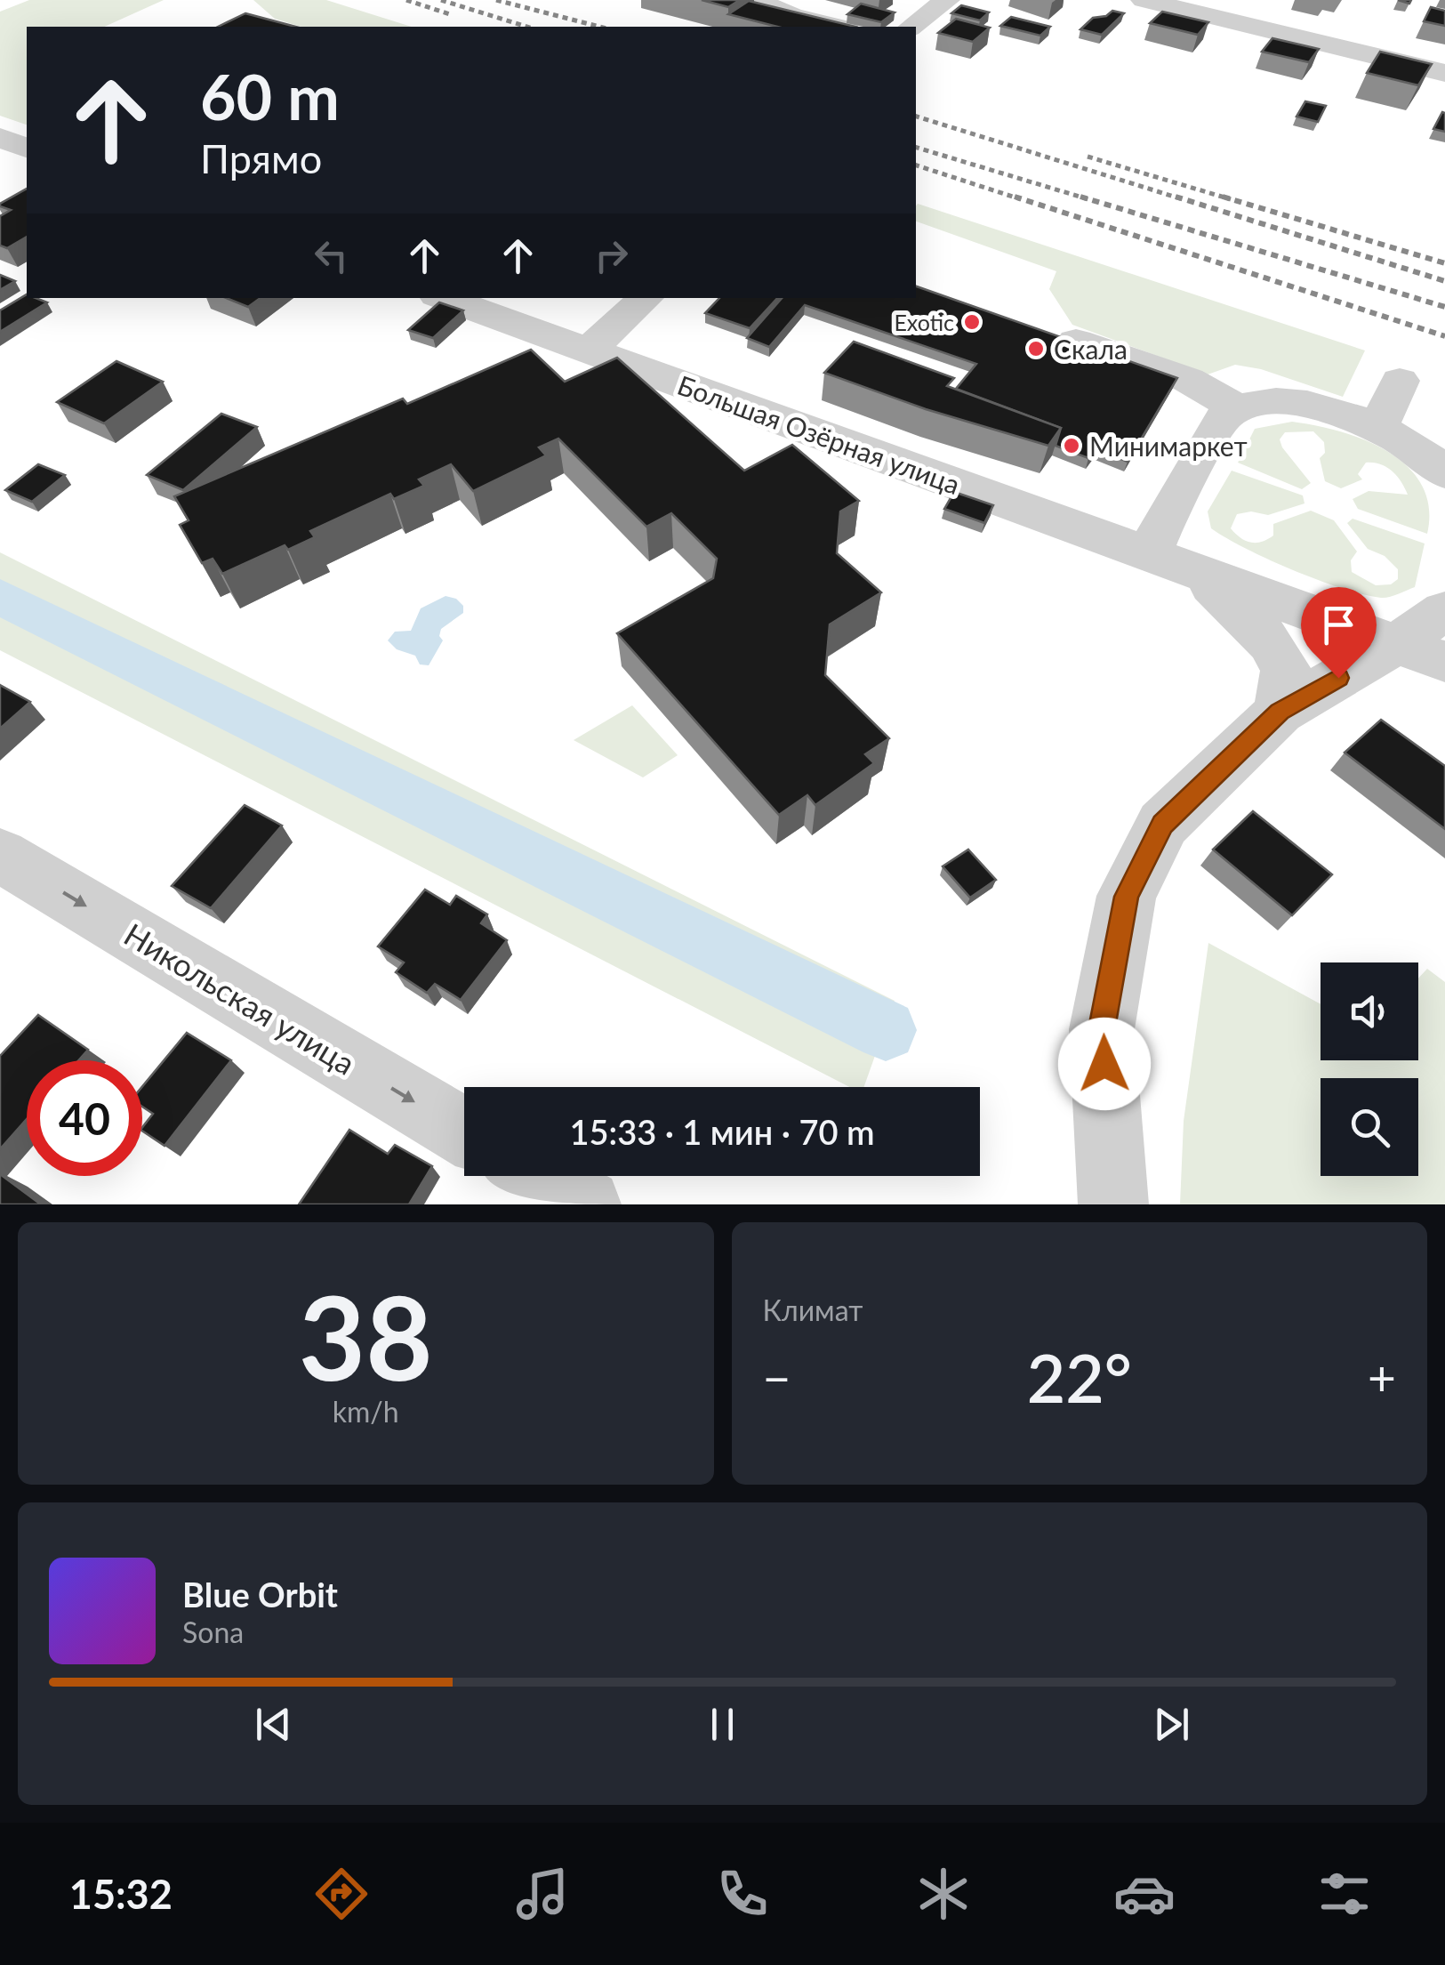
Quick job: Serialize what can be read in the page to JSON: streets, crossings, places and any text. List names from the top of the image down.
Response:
{
  "streets": {
    "street": ["Большая Озёрная улица", "Никольская улица"]
  },
  "one_way": ["Никольская улица"],
  "places": ["Exotic", "Скала", "Минимаркет"],
  "page": {
    "turn": ["60 m", "Прямо"],
    "limit": "40",
    "trip": "15:33 · 1 мин · 70 m",
    "tile": [
      ["38", "km/h"],
      "Климат"
    ],
    "heat": ["−", "22°", "+"],
    "song": ["Blue Orbit", "Sona"],
    "tabs": "15:32"
  }
}
